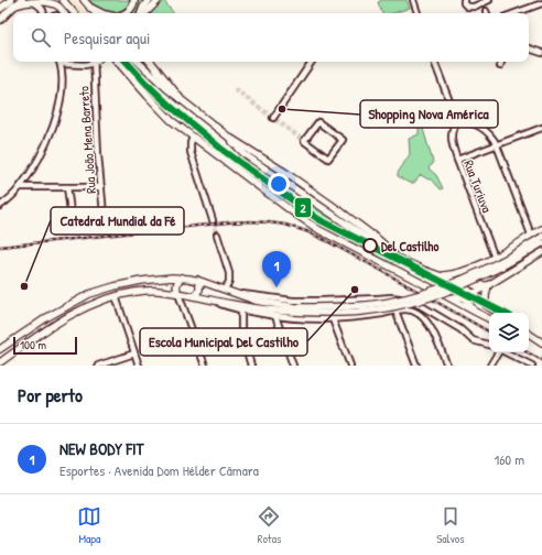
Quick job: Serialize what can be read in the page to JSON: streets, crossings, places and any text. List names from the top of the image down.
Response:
{
  "streets": {
    "street": ["Rua João Mena Barreto", "Rua Turiuva"]
  },
  "places": [
    "Shopping Nova América",
    "Del Castilho",
    "Catedral Mundial da Fé",
    "Escola Municipal Del Castilho"
  ],
  "lines": ["transit line 2"],
  "scale_bar": "100 m",
  "page": {
    "search": "Pesquisar aqui",
    "pins": "1",
    "scale": "100 m",
    "heading": "Por perto",
    "list": [
      {
        "mark": "1",
        "name": "NEW BODY FIT",
        "note": "Esportes · Avenida Dom Hélder Câmara",
        "value": "160 m"
      }
    ],
    "nav": ["Mapa", "Rotas", "Salvos"]
  }
}
